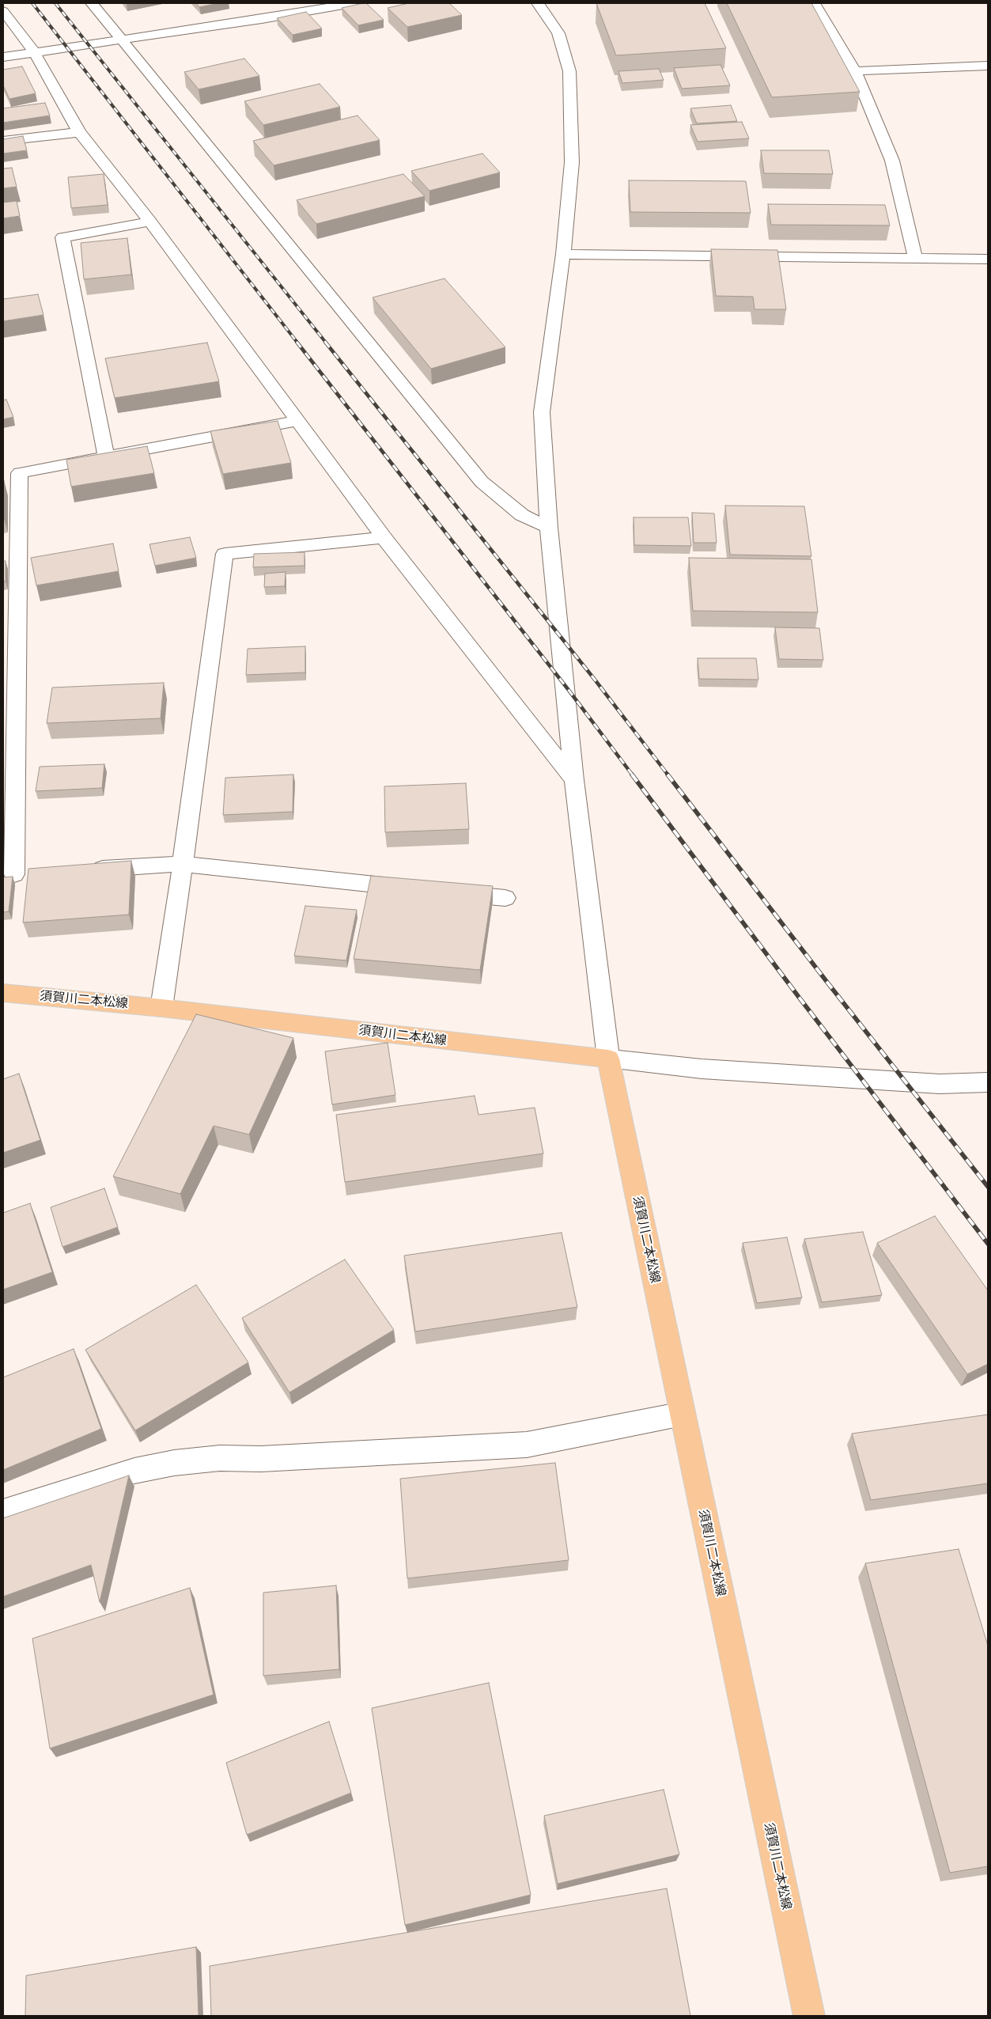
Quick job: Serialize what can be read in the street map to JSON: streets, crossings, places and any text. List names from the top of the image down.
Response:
{
  "streets": {
    "main road": ["須賀川二本松線"]
  }
}
